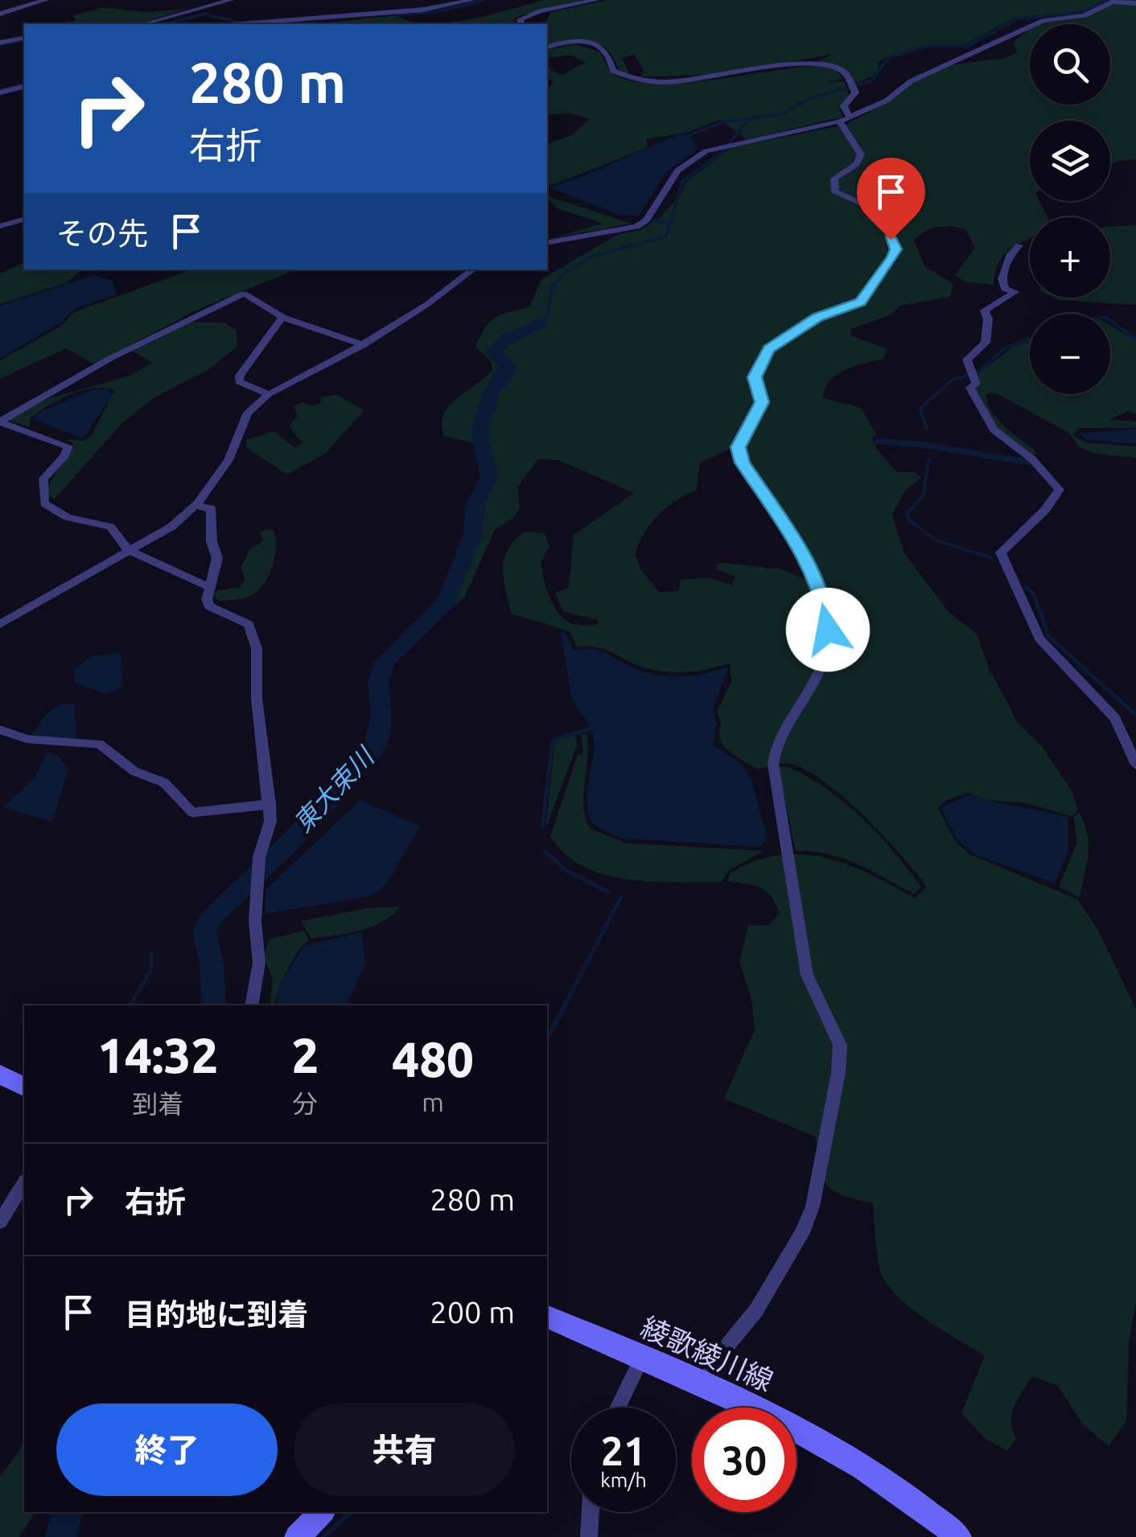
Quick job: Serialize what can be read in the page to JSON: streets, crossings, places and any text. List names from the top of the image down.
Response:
{
  "streets": {
    "main road": ["綾歌綾川線"]
  },
  "water": ["東大束川"],
  "page": {
    "map_buttons": ["+", "−"],
    "turn": ["280 m", "右折"],
    "then": "その先",
    "eta": [
      "14:32",
      "到着",
      "2",
      "分",
      "480",
      "m"
    ],
    "list": [
      {
        "name": "右折",
        "value": "280 m"
      },
      {
        "name": "目的地に到着",
        "value": "200 m"
      }
    ],
    "buttons": ["終了", "共有"],
    "speed": "21 km/h",
    "limit": "30"
  }
}
